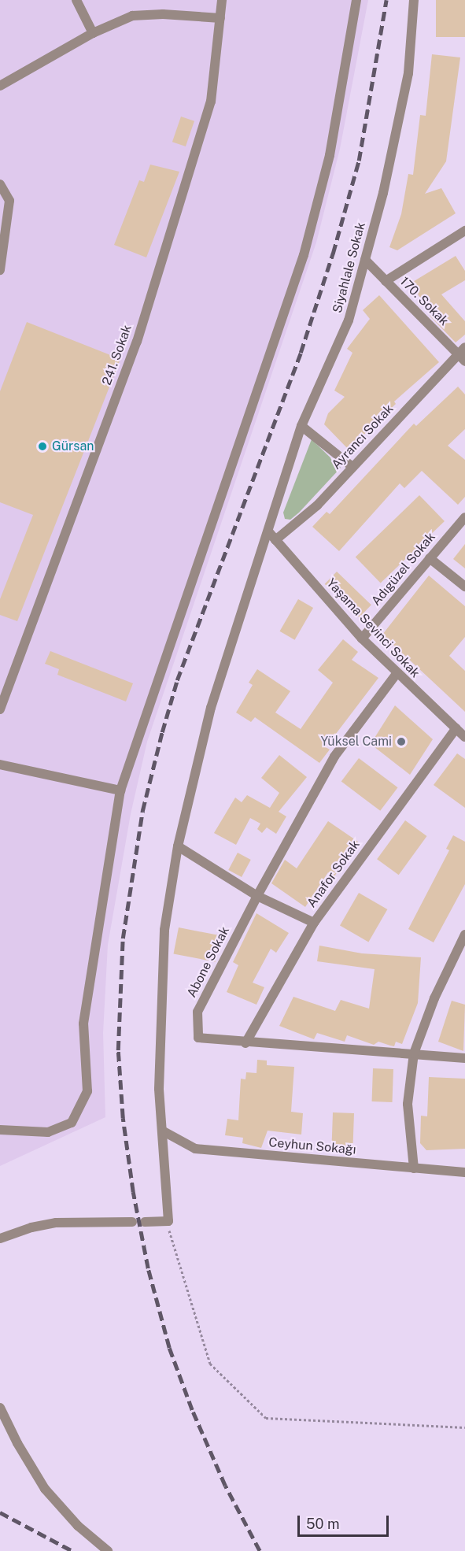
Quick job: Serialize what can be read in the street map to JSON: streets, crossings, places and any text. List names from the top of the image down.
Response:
{
  "streets": {
    "street": [
      "Siyahlale Sokak",
      "170. Sokak",
      "241. Sokak",
      "Ayrancı Sokak",
      "Adıgüzel Sokak",
      "Yaşama Sevinci Sokak",
      "Anafor Sokak",
      "Abone Sokak",
      "Ceyhun Sokağı"
    ]
  },
  "crossings": [
    ["Siyahlale Sokak", "170. Sokak"],
    ["Siyahlale Sokak", "Yaşama Sevinci Sokak"],
    ["Siyahlale Sokak", "Ceyhun Sokağı"],
    ["170. Sokak", "Ayrancı Sokak"],
    ["Ayrancı Sokak", "Yaşama Sevinci Sokak"],
    ["Adıgüzel Sokak", "Yaşama Sevinci Sokak"],
    ["Yaşama Sevinci Sokak", "Anafor Sokak"],
    ["Yaşama Sevinci Sokak", "Abone Sokak"],
    ["Anafor Sokak", "Abone Sokak"]
  ],
  "places": ["Gürsan", "Yüksel Cami"],
  "scale_bar": "50 m"
}
